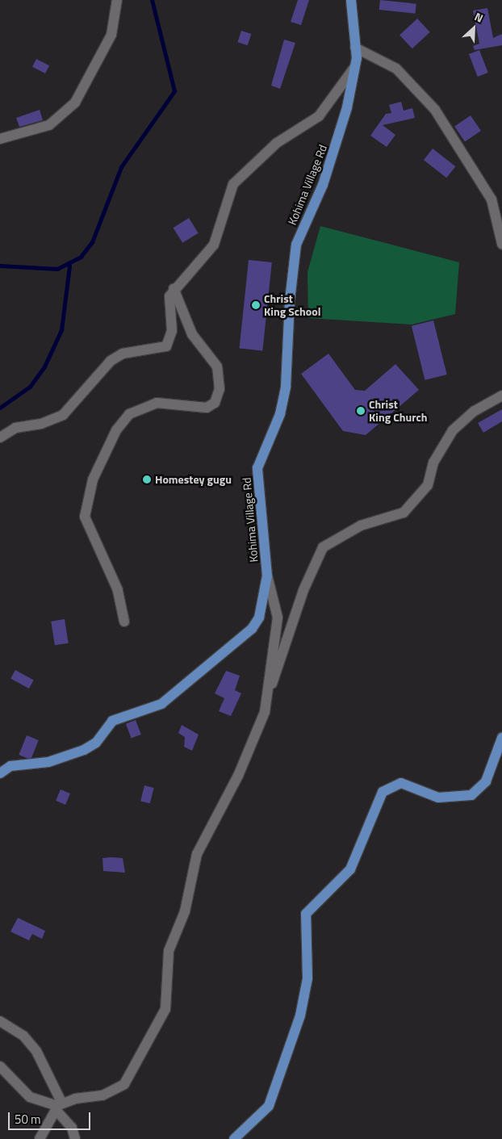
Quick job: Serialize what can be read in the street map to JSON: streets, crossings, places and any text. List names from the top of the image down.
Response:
{
  "streets": {
    "main road": ["Kohima Village Rd"]
  },
  "places": ["Christ King School", "Christ King Church", "Homestey gugu"],
  "scale_bar": "50 m",
  "north": "top right"
}
